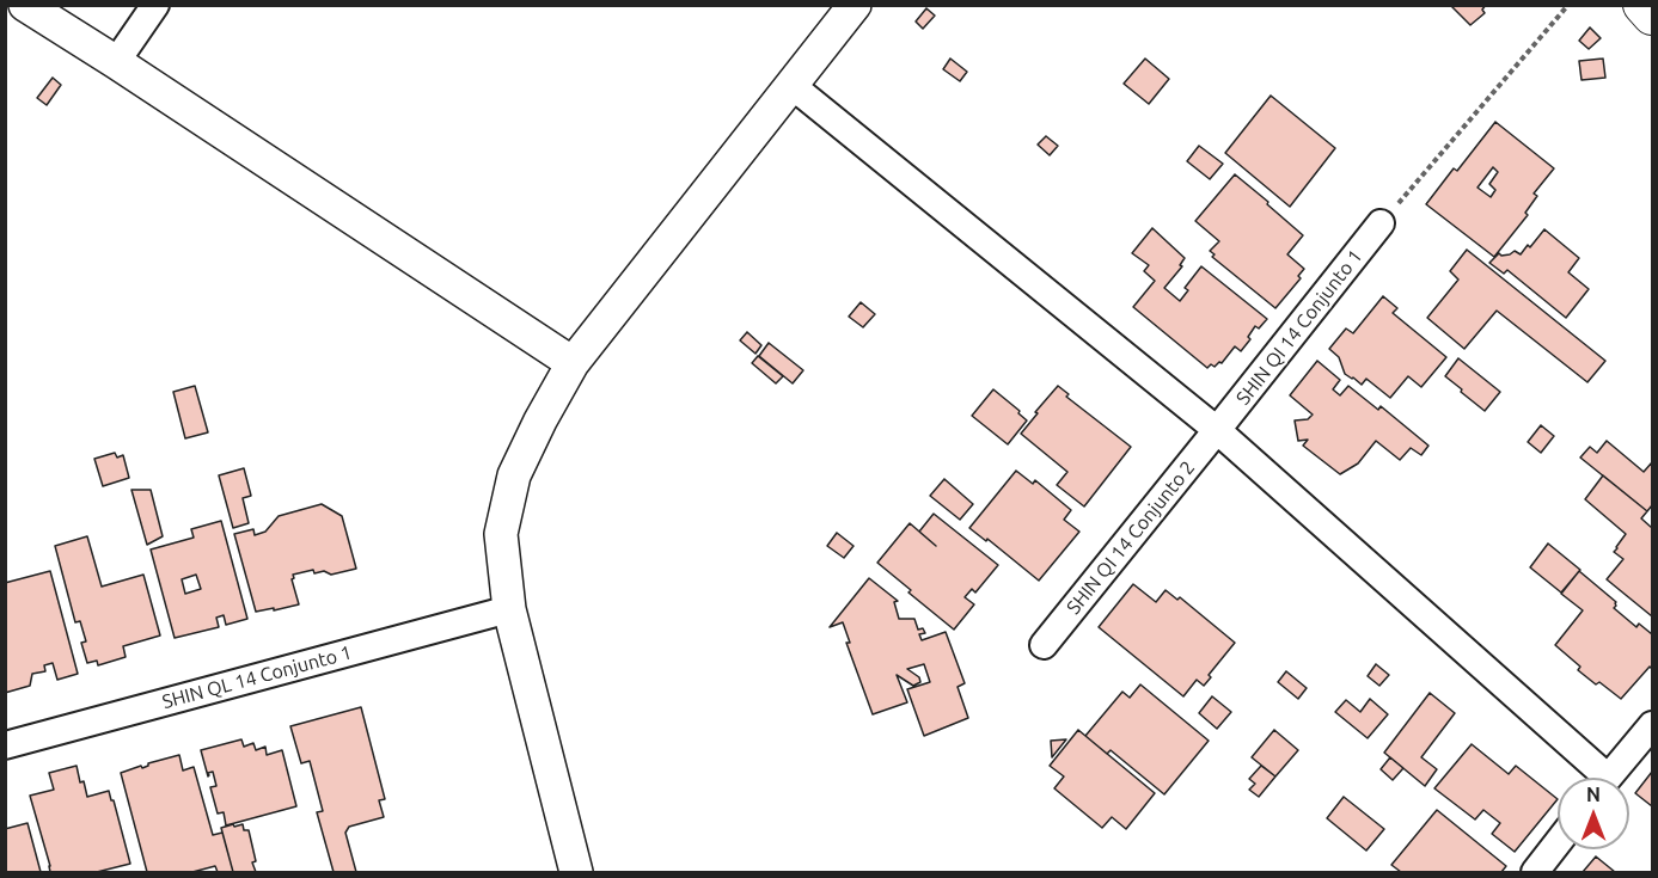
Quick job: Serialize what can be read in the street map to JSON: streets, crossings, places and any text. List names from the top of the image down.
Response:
{
  "streets": {
    "street": ["SHIN QI 14 Conjunto 1", "SHIN QI 14 Conjunto 2", "SHIN QL 14 Conjunto 1"]
  },
  "crossings": [
    ["SHIN QI 14 Conjunto 1", "SHIN QI 14 Conjunto 2"]
  ],
  "north": "top"
}
